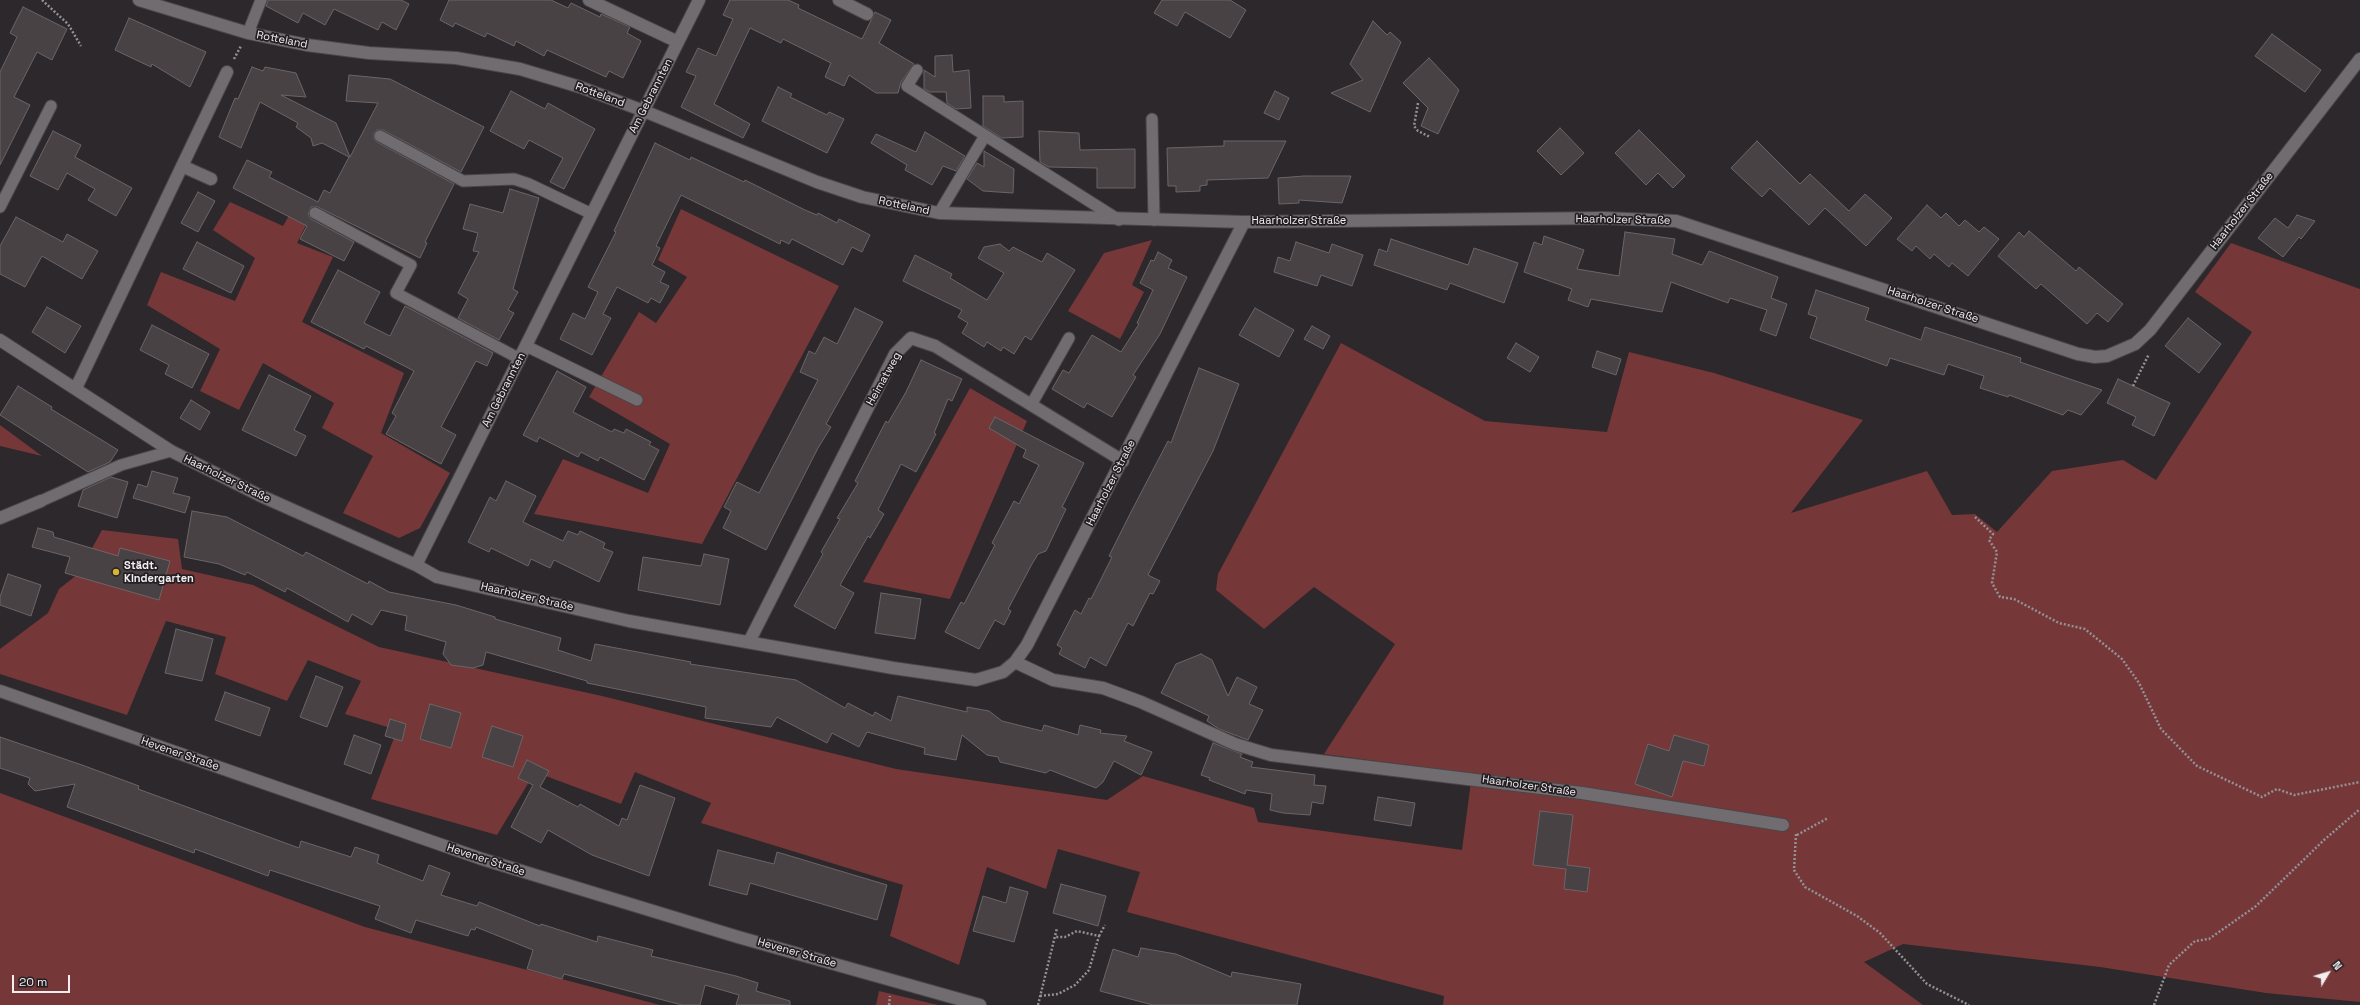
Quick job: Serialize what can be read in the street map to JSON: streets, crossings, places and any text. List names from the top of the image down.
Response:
{
  "streets": {
    "street": [
      "Rotteland",
      "Am Gebrannten",
      "Haarholzer Straße",
      "Heimatweg",
      "Hevener Straße"
    ]
  },
  "crossings": [
    ["Rotteland", "Am Gebrannten"],
    ["Rotteland", "Haarholzer Straße"],
    ["Am Gebrannten", "Haarholzer Straße"],
    ["Haarholzer Straße", "Heimatweg"]
  ],
  "places": ["Städt. Kindergarten"],
  "scale_bar": "20 m",
  "north": "top right"
}
